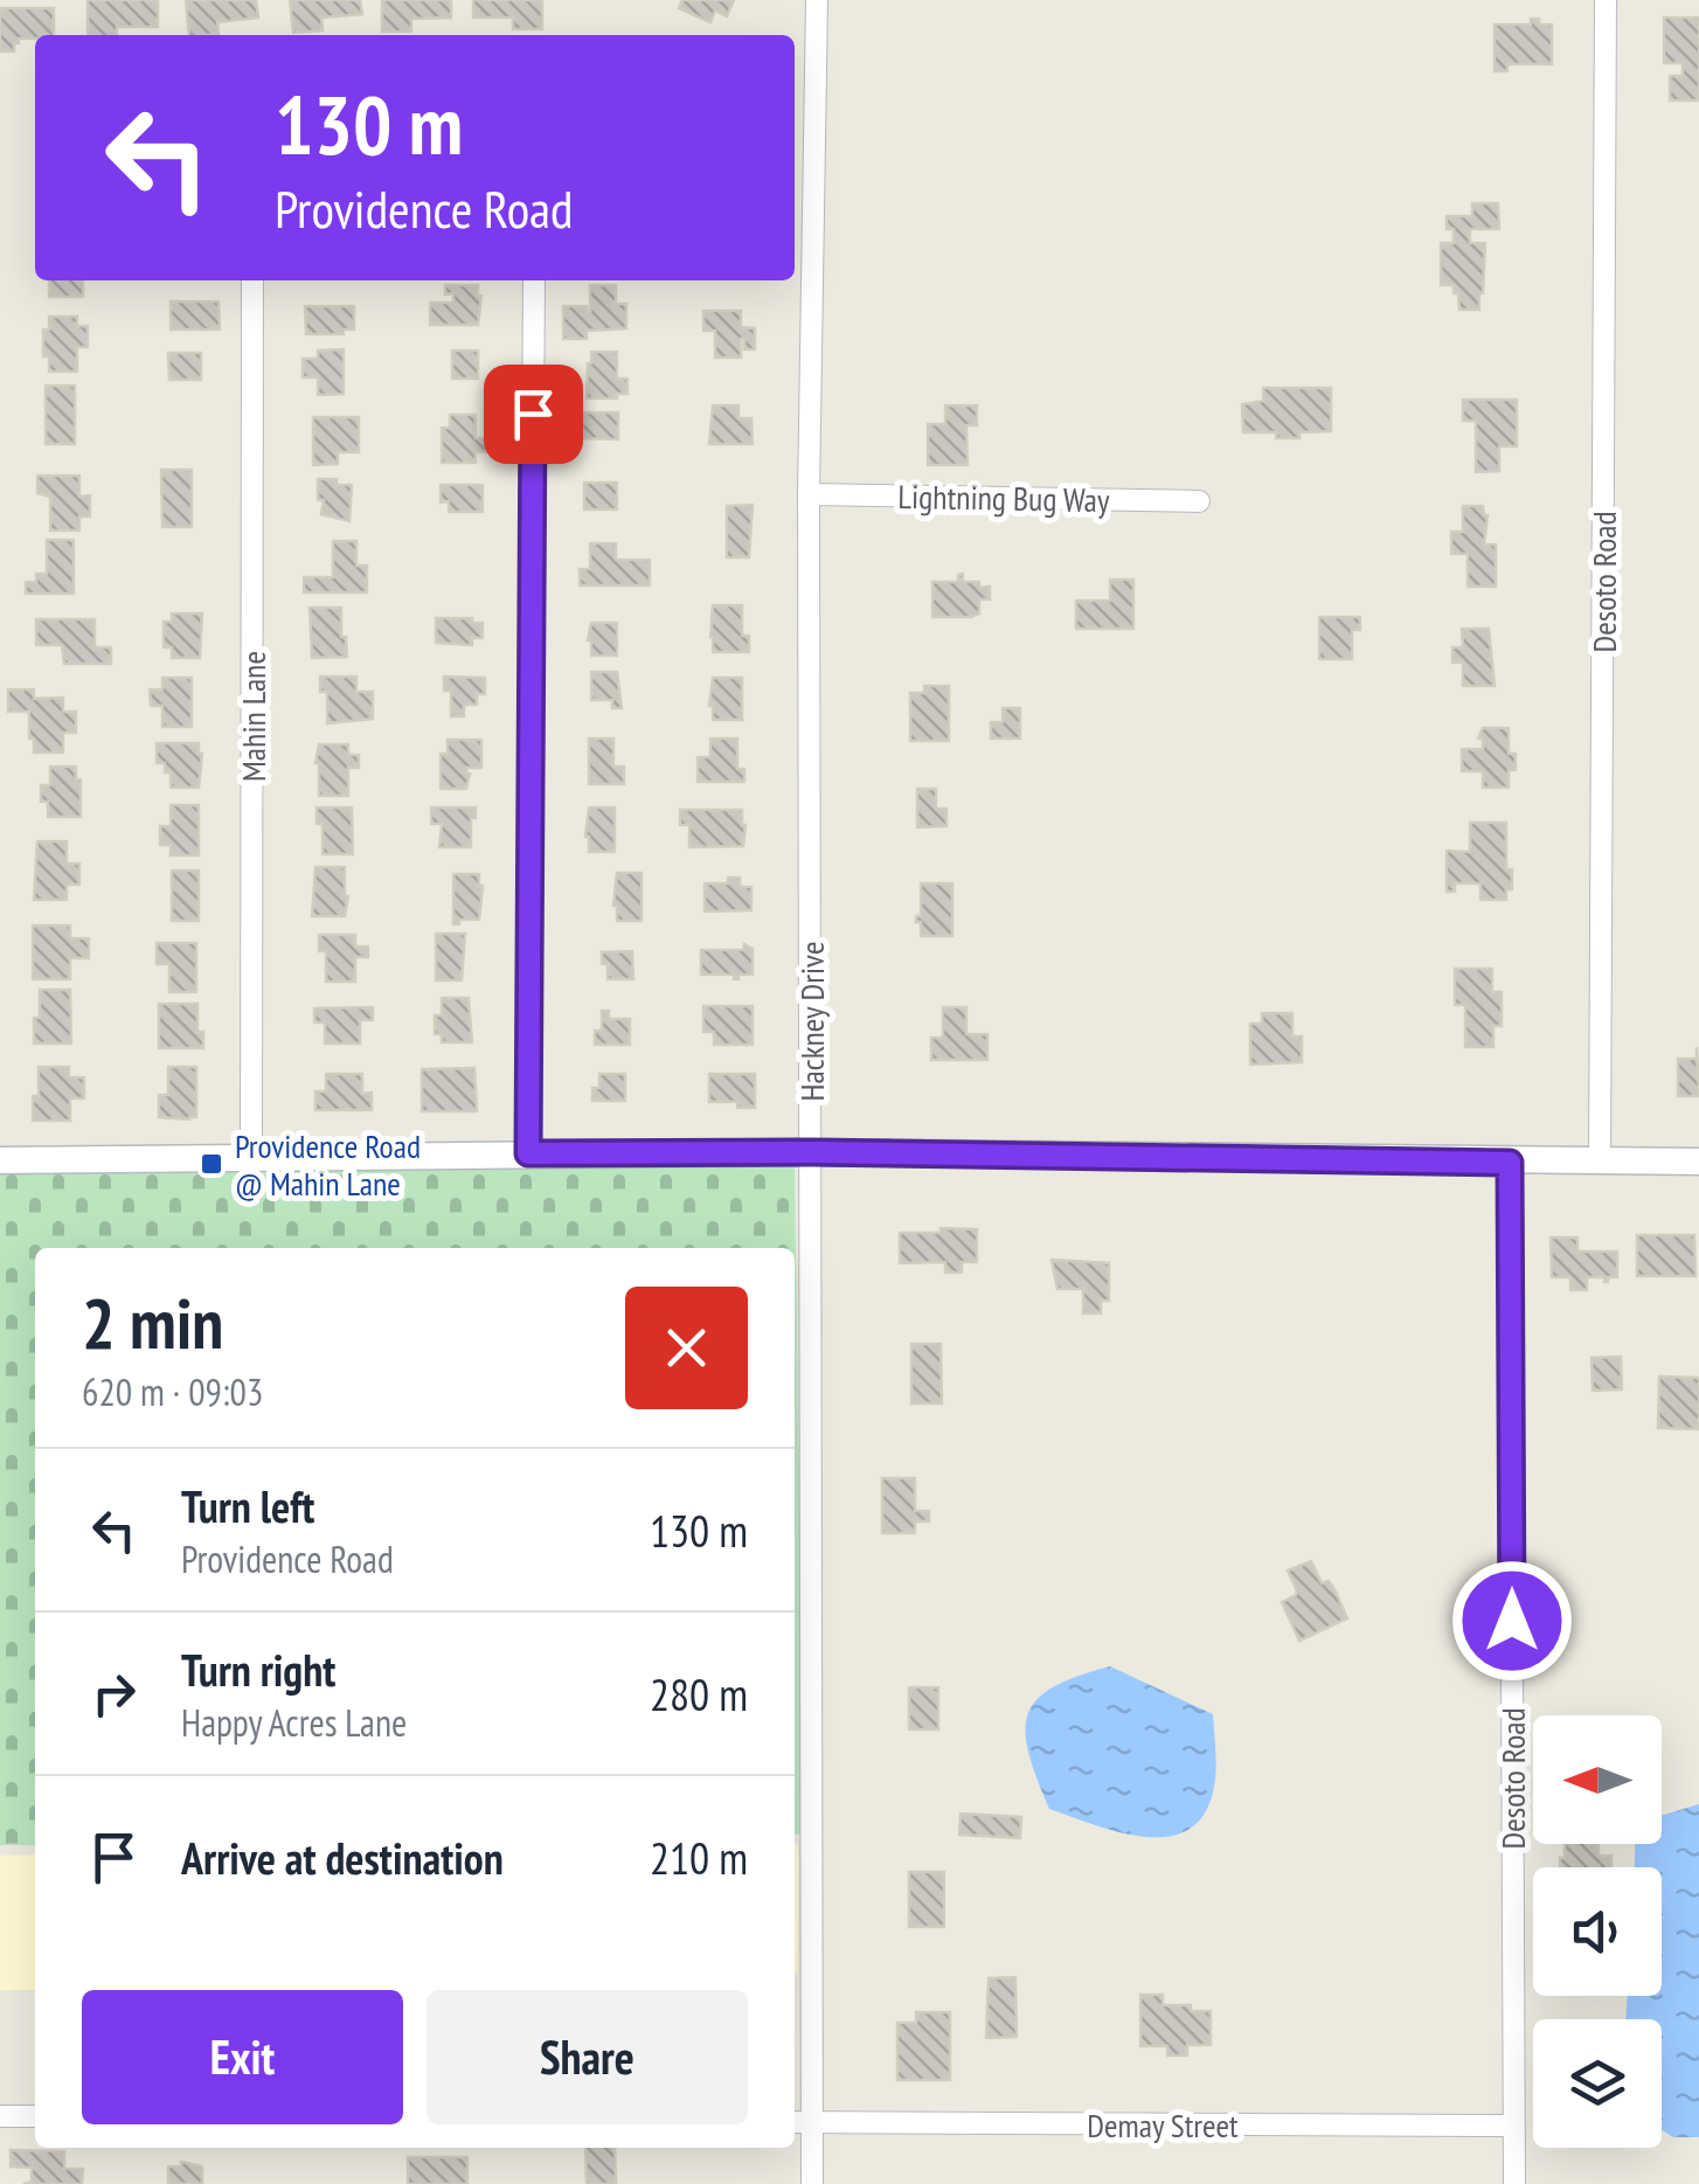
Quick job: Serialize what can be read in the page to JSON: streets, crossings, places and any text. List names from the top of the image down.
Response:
{
  "streets": {
    "street": [
      "Lightning Bug Way",
      "Desoto Road",
      "Mahin Lane",
      "Hackney Drive",
      "Demay Street"
    ]
  },
  "crossings": [
    ["Lightning Bug Way", "Hackney Drive"],
    ["Desoto Road", "Demay Street"],
    ["Hackney Drive", "Demay Street"]
  ],
  "places": {
    "transit": ["Providence Road @ Mahin Lane"]
  },
  "north": "left",
  "page": {
    "turn": ["130 m", "Providence Road"],
    "heading": ["2 min", "620 m · 09:03"],
    "list": [
      {
        "name": "Turn left",
        "note": "Providence Road",
        "value": "130 m"
      },
      {
        "name": "Turn right",
        "note": "Happy Acres Lane",
        "value": "280 m"
      },
      {
        "name": "Arrive at destination",
        "value": "210 m"
      }
    ],
    "buttons": ["Exit", "Share"]
  }
}
